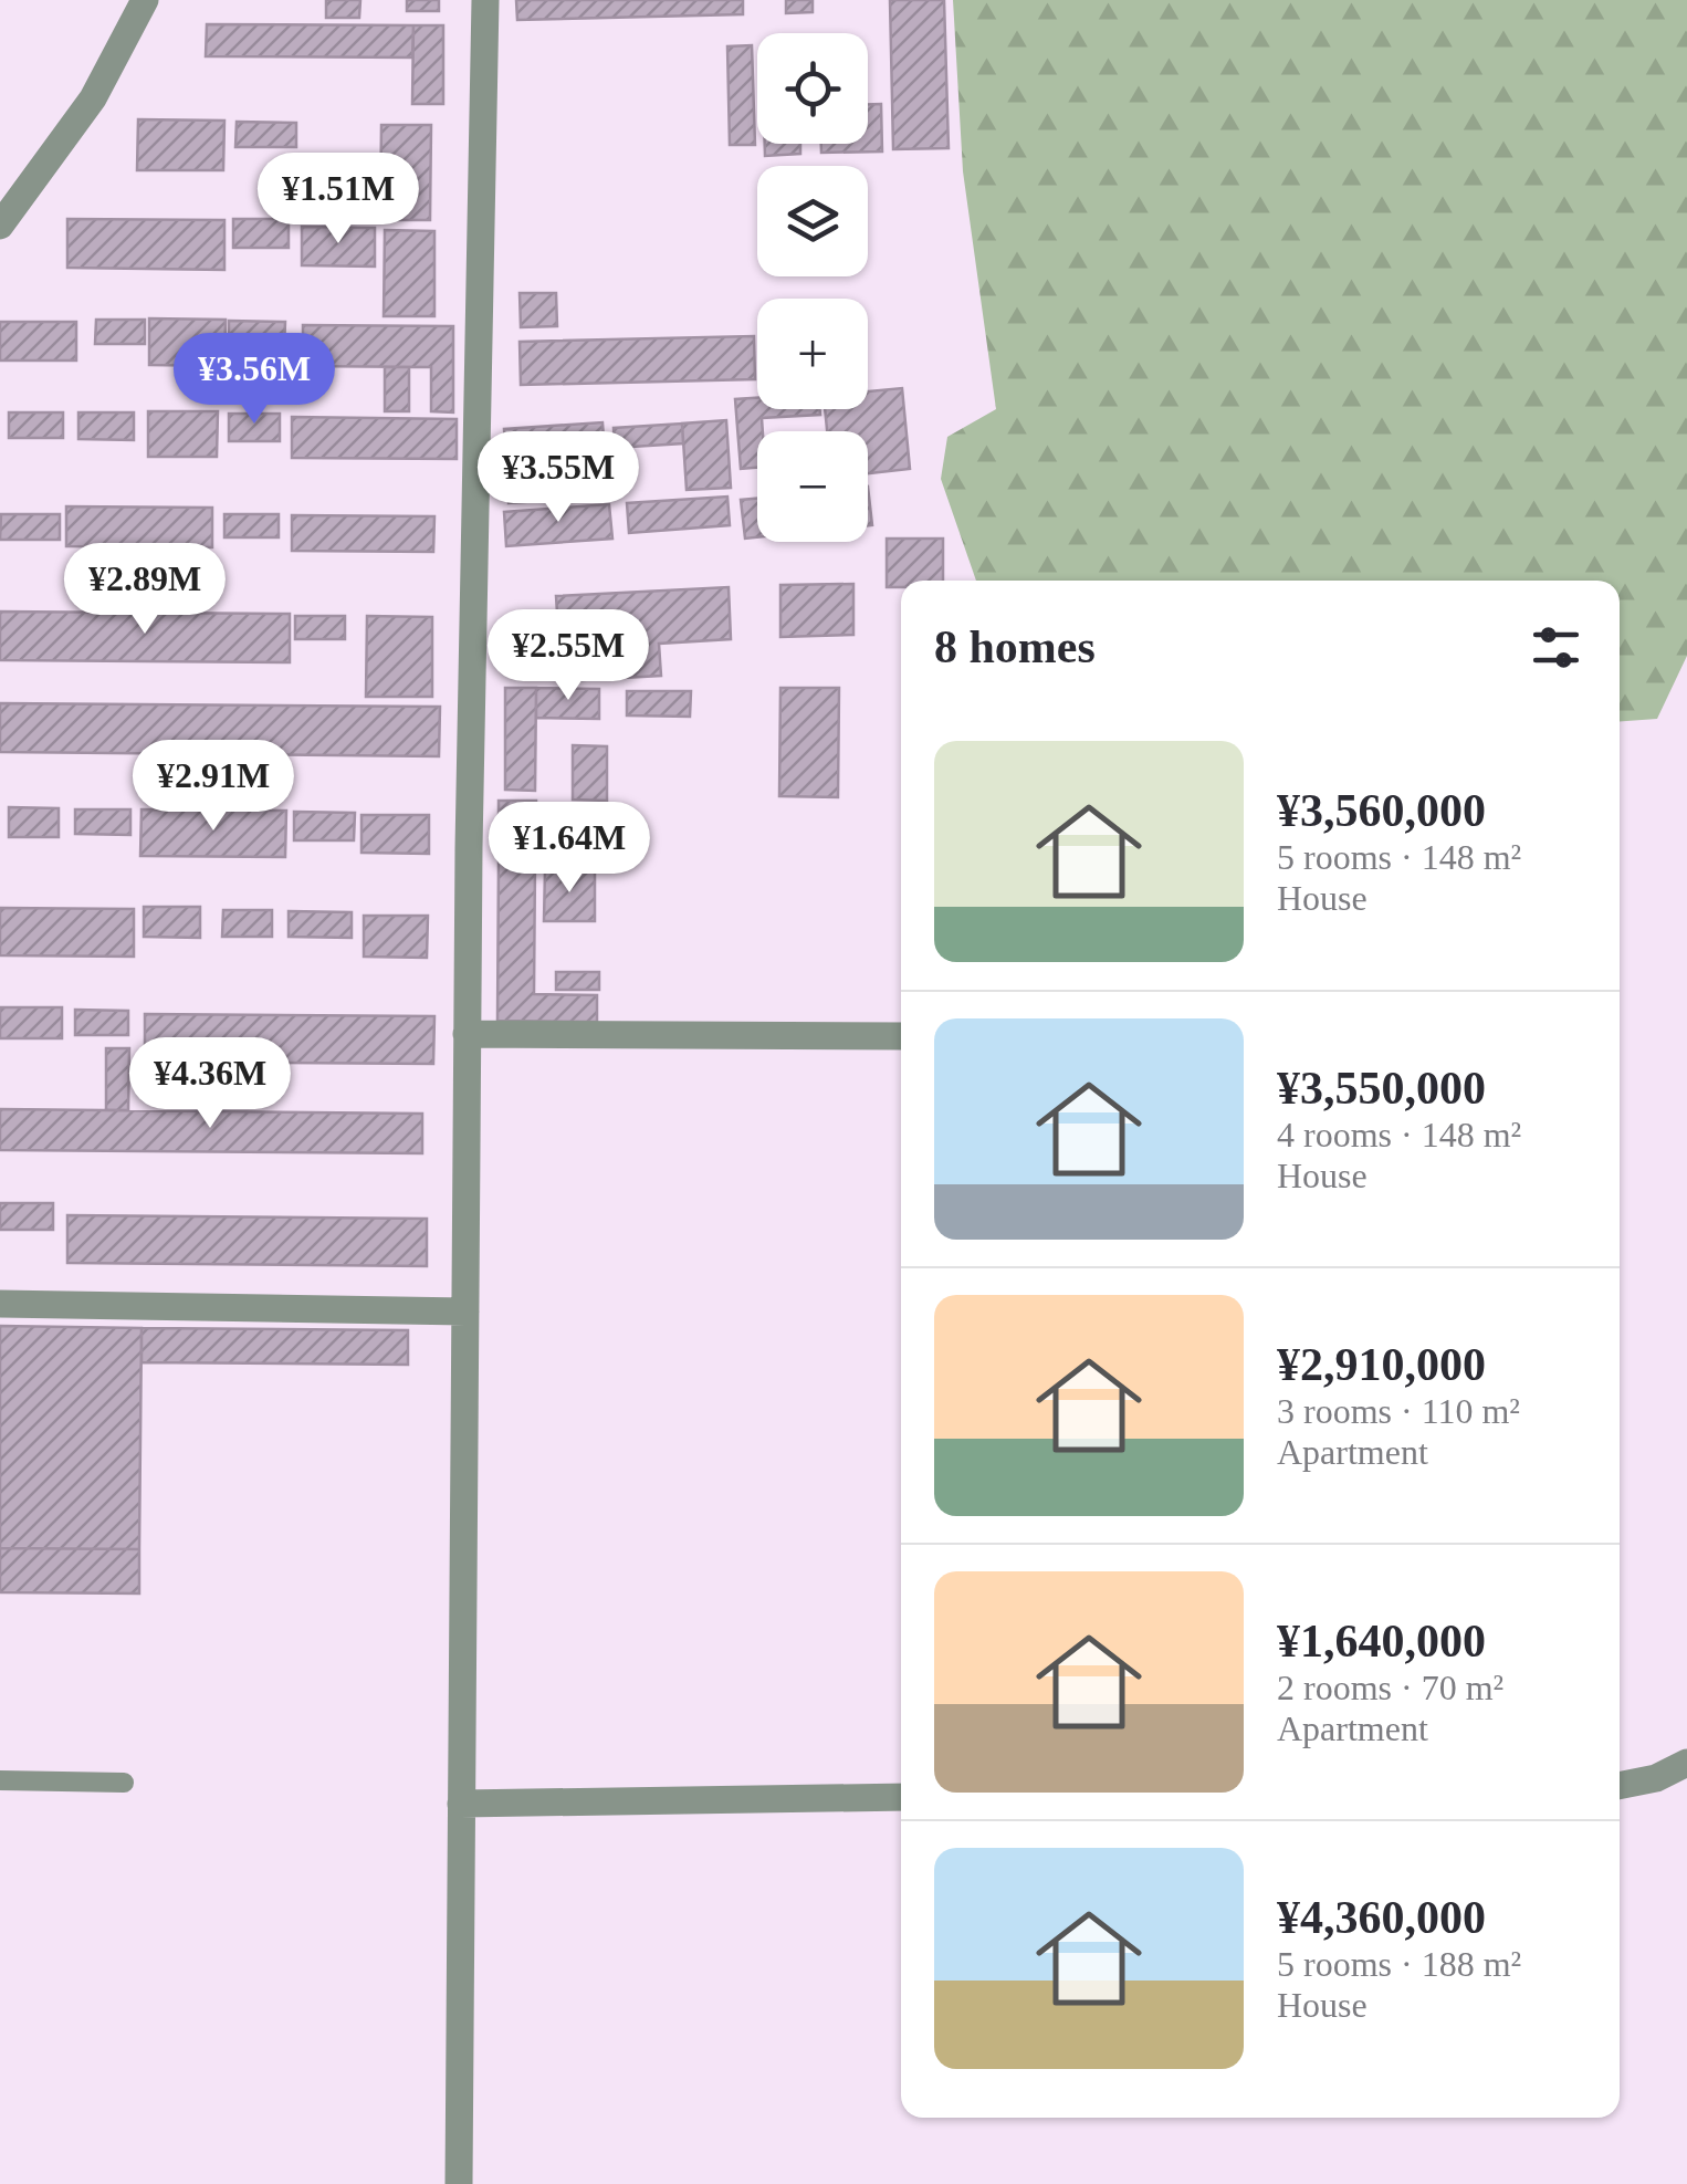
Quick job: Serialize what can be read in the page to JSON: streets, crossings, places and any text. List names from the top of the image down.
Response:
{
  "page": {
    "map_buttons": ["+", "−"],
    "price": [
      "¥1.51M",
      "¥3.56M",
      "¥3.55M",
      "¥2.89M",
      "¥2.55M",
      "¥2.91M",
      "¥1.64M",
      "¥4.36M"
    ],
    "heading": "8 homes",
    "list": [
      {
        "name": "¥3,560,000",
        "note": "5 rooms · 148 m² · House"
      },
      {
        "name": "¥3,550,000",
        "note": "4 rooms · 148 m² · House"
      },
      {
        "name": "¥2,910,000",
        "note": "3 rooms · 110 m² · Apartment"
      },
      {
        "name": "¥1,640,000",
        "note": "2 rooms · 70 m² · Apartment"
      },
      {
        "name": "¥4,360,000",
        "note": "5 rooms · 188 m² · House"
      }
    ]
  }
}
